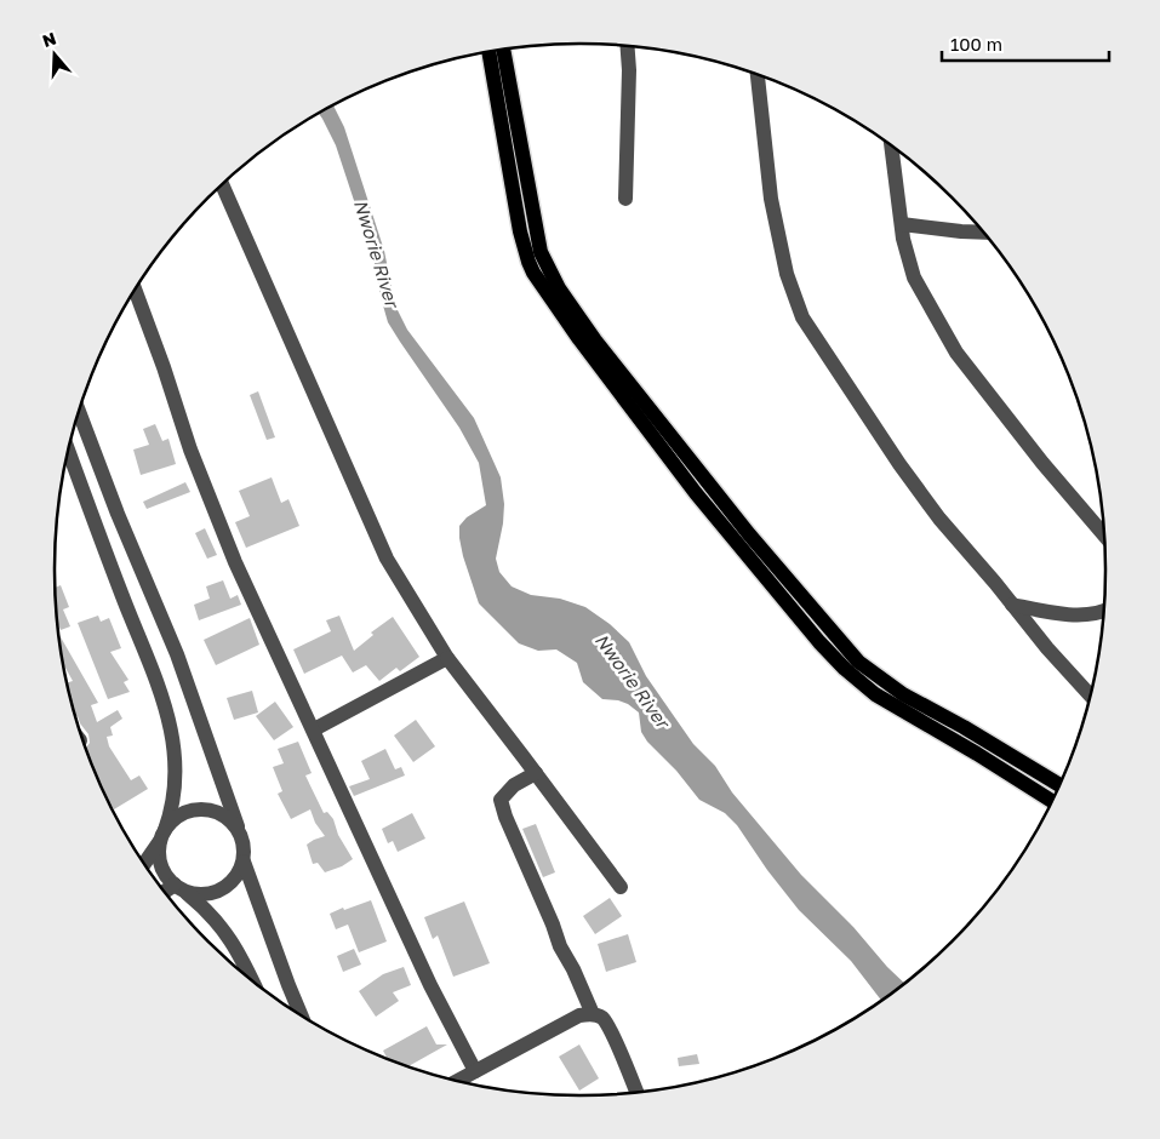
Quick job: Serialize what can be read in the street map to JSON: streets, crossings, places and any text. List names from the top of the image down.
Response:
{
  "water": ["Nworie River"],
  "scale_bar": "100 m",
  "north": "top"
}
